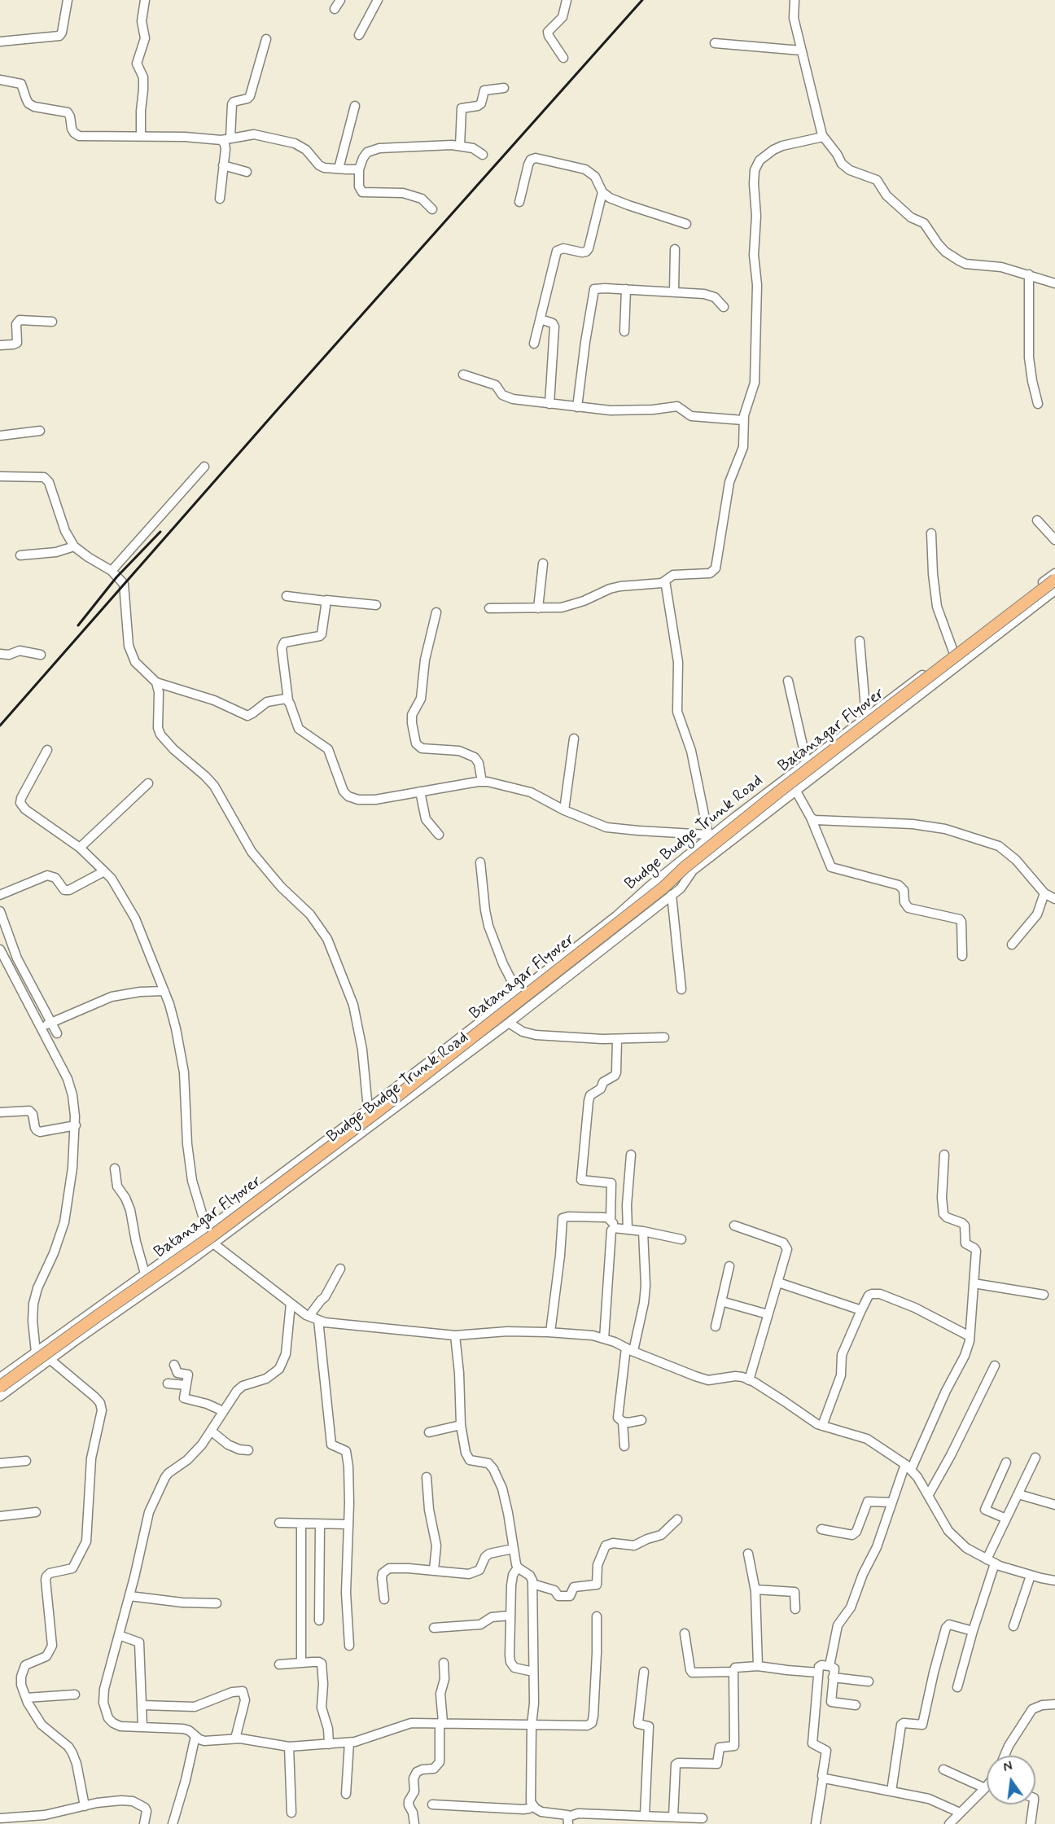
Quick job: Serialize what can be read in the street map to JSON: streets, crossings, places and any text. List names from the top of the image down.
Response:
{
  "streets": {
    "main road": ["Batanagar Flyover"],
    "street": ["Budge Budge Trunk Road"]
  },
  "north": "top"
}
